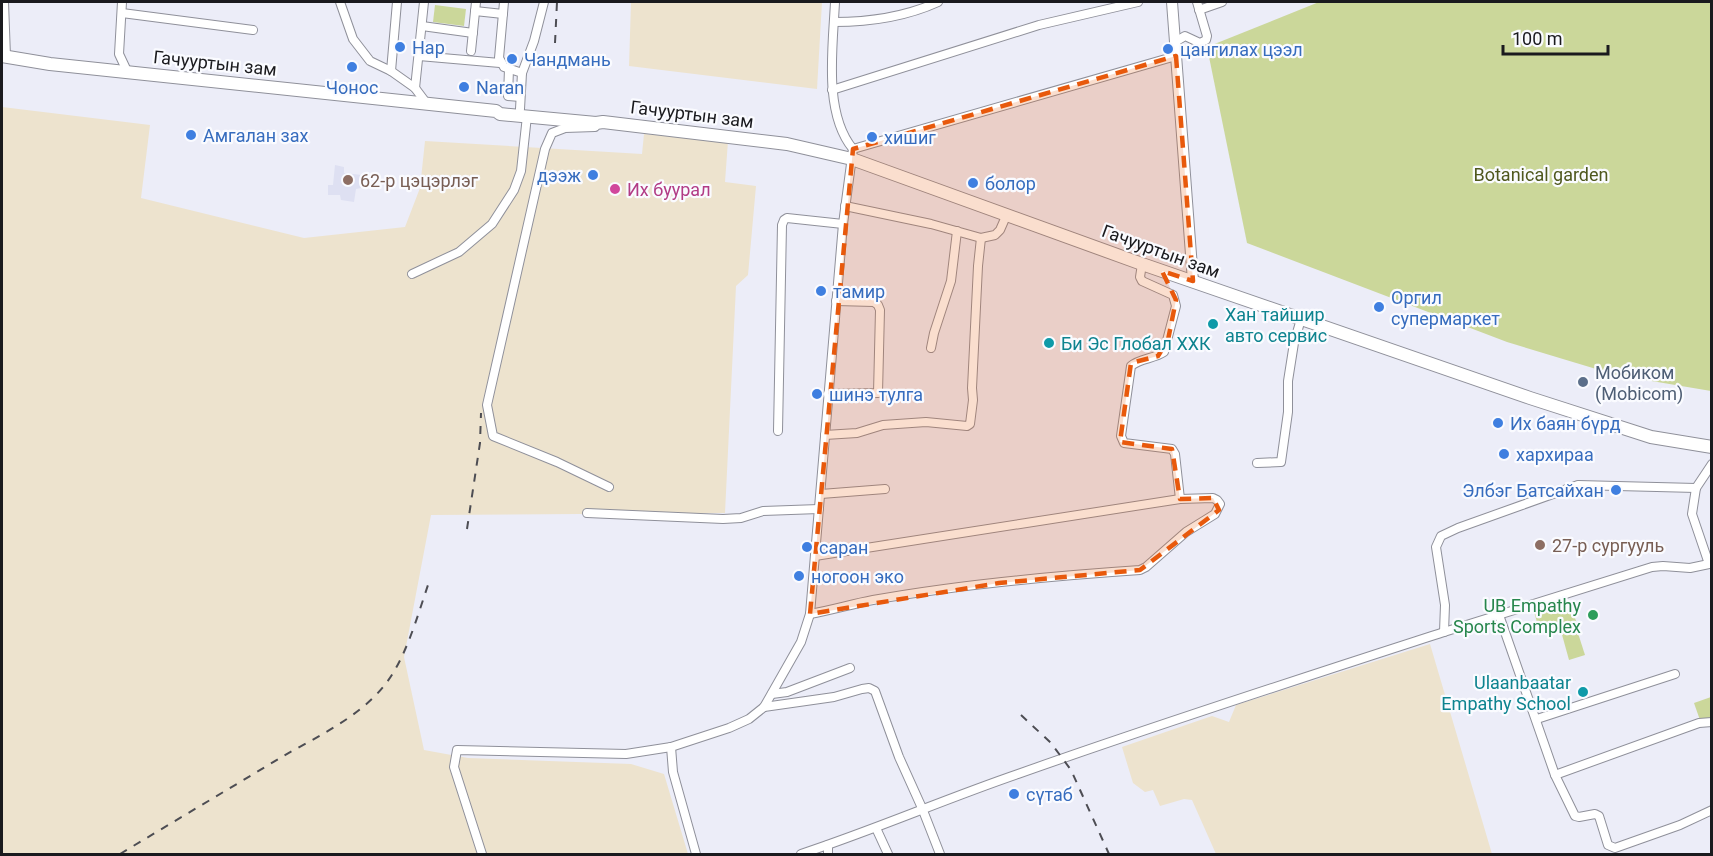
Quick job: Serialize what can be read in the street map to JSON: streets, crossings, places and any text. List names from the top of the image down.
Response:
{
  "streets": {
    "highway": ["Гачууртын зам"]
  },
  "parks": ["Botanical garden"],
  "places": [
    "Нар",
    "цангилах цээл",
    "Чандмань",
    "Чонос",
    "Naran",
    "Амгалан зах",
    "хишиг",
    "дээж",
    "62-р цэцэрлэг",
    "болор",
    "Их буурал",
    "тамир",
    "Оргил супермаркет",
    "Хан тайшир авто сервис",
    "Би Эс Глобал ХХК",
    "Мобиком (Mobicom)",
    "шинэ тулга",
    "Их баян бүрд",
    "хархираа",
    "Элбэг Батсайхан",
    "27-р сургууль",
    "саран",
    "ногоон эко",
    "UB Empathy Sports Complex",
    "Ulaanbaatar Empathy School",
    "сүтаб"
  ],
  "scale_bar": "100 m"
}
